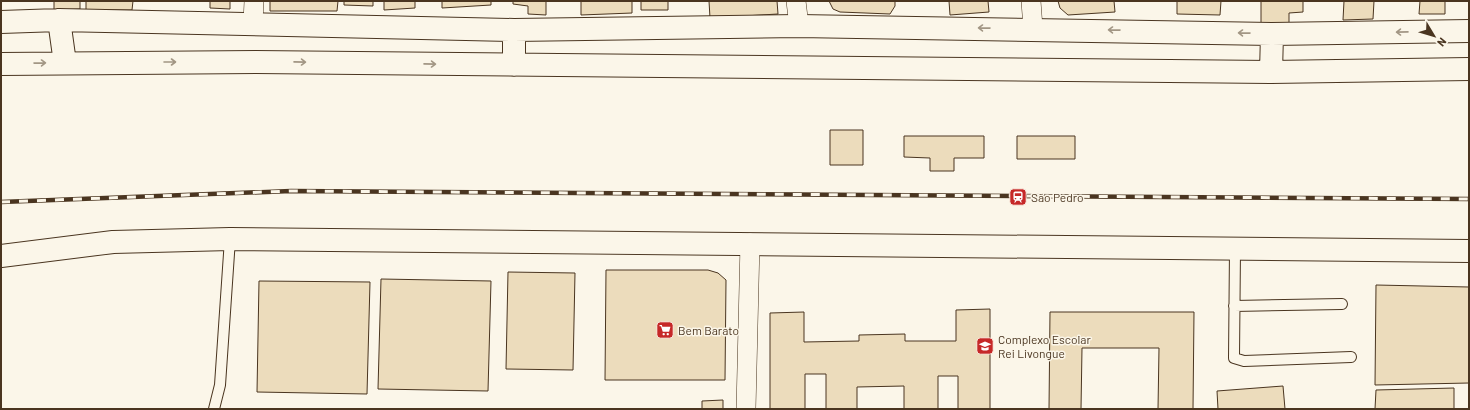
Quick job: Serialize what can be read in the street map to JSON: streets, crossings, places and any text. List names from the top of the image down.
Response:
{
  "places": {
    "station": ["São Pedro"],
    "supermarket": ["Bem Barato"],
    "school or university": ["Complexo Escolar Rei Livongue"]
  },
  "north": "bottom right"
}
